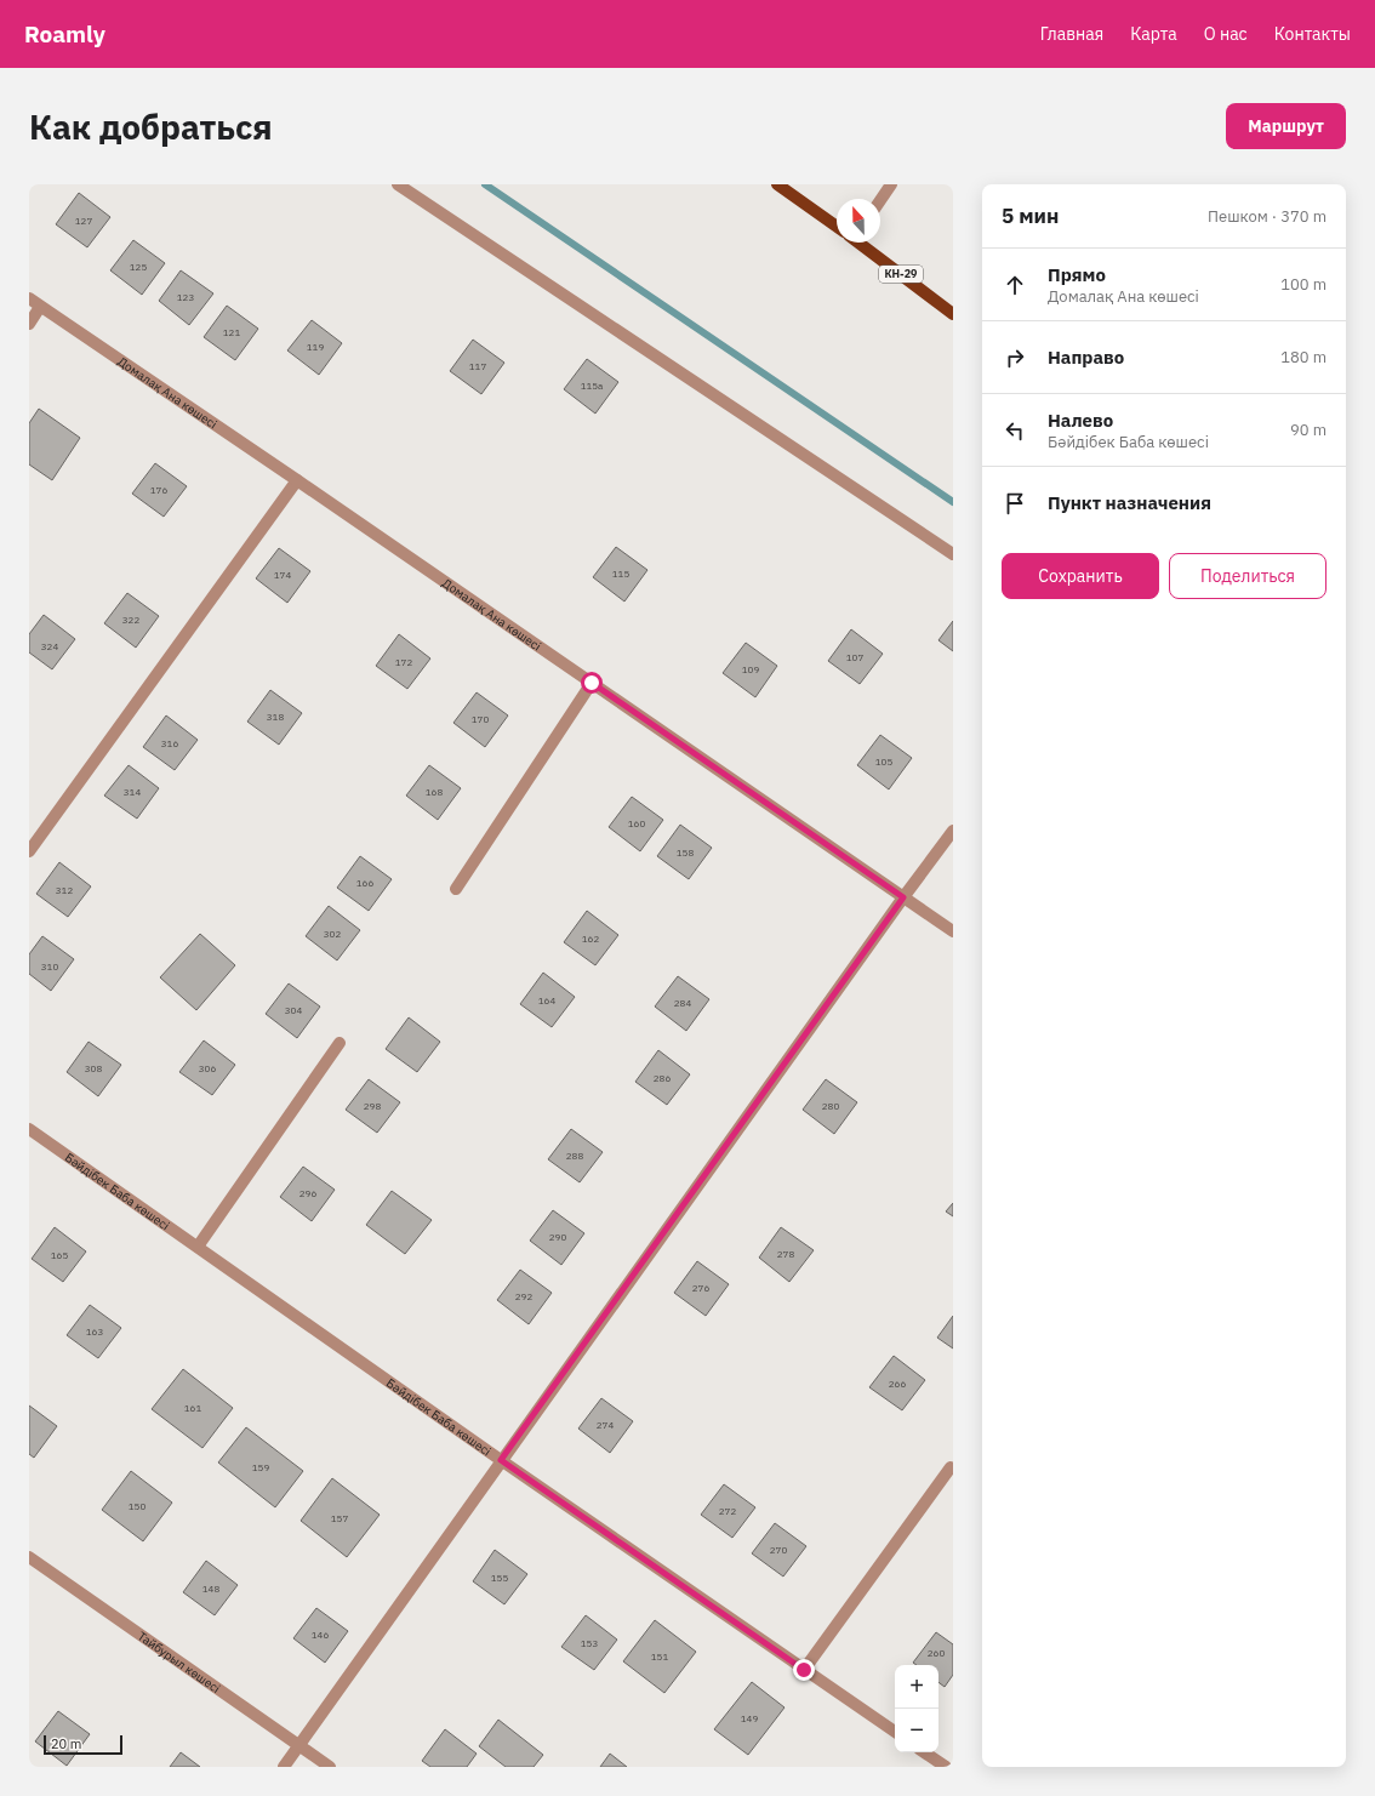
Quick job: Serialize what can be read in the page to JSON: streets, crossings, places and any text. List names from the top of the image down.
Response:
{
  "streets": {
    "main road": ["КН-29"],
    "street": ["Домалақ Ана көшесі", "Бәйдібек Баба көшесі", "Тайбурыл көшесі"]
  },
  "house_numbers": [
    "127",
    "125",
    "123",
    "121",
    "119",
    "117",
    "115а",
    "176",
    "115",
    "174",
    "322",
    "324",
    "107",
    "172",
    "109",
    "318",
    "170",
    "316",
    "105",
    "314",
    "168",
    "160",
    "158",
    "166",
    "312",
    "302",
    "162",
    "310",
    "164",
    "284",
    "304",
    "308",
    "306",
    "286",
    "298",
    "280",
    "288",
    "296",
    "290",
    "278",
    "165",
    "276",
    "292",
    "163",
    "266",
    "161",
    "274",
    "159",
    "150",
    "272",
    "157",
    "270",
    "155",
    "148",
    "146",
    "153",
    "260",
    "151",
    "149"
  ],
  "scale_bar": "20 m",
  "north": "top",
  "page": {
    "header": "Roamly",
    "nav": [
      "Главная",
      "Карта",
      "О нас",
      "Контакты"
    ],
    "buttons": [
      "Маршрут",
      ["Сохранить", "Поделиться"]
    ],
    "title": "Как добраться",
    "heading": ["5 мин", "Пешком · 370 m"],
    "list": [
      ["Прямо", "Домалақ Ана көшесі", "100 m"],
      ["Направо", "180 m"],
      ["Налево", "Бәйдібек Баба көшесі", "90 m"],
      "Пункт назначения"
    ],
    "map_buttons": ["+", "−"],
    "scale": "20 m"
  }
}
